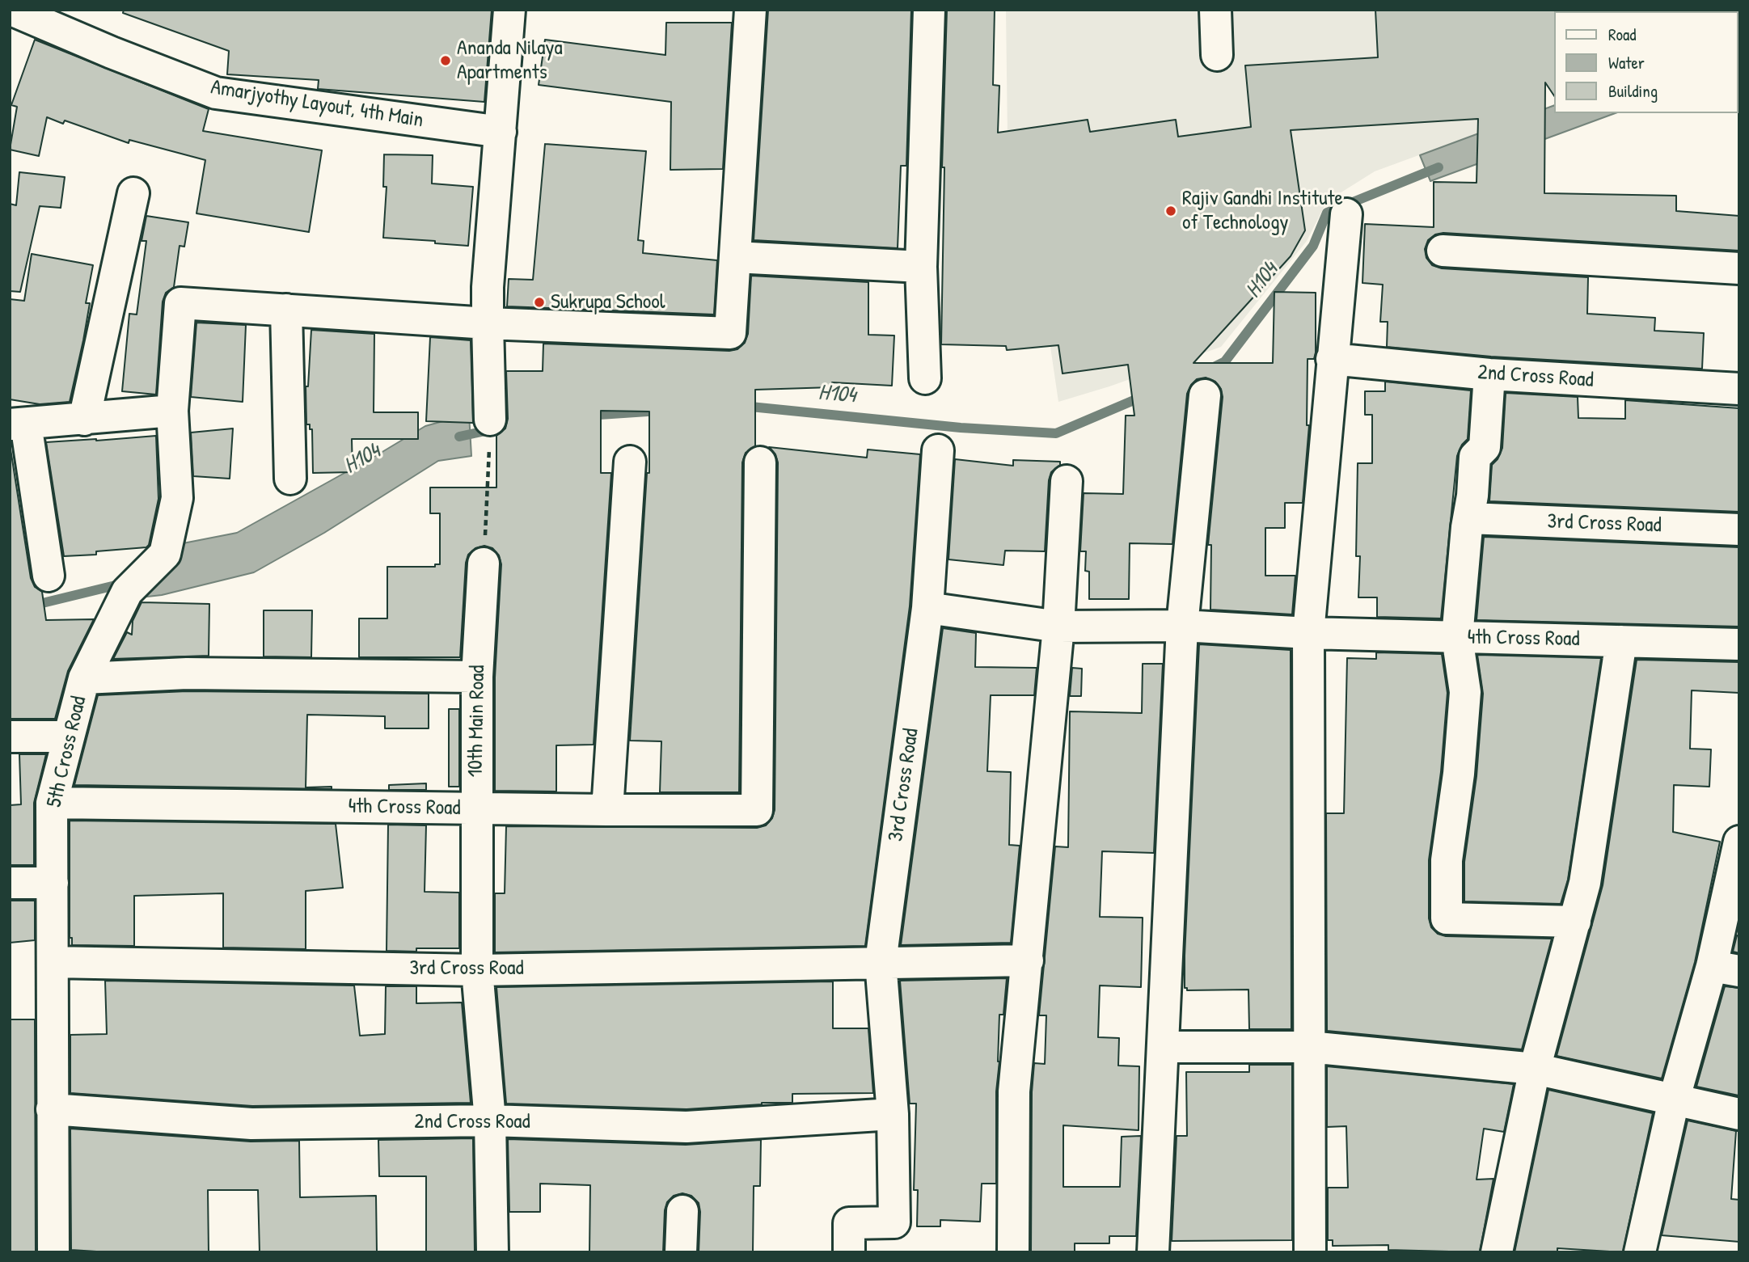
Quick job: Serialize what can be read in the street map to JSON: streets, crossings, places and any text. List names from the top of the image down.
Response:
{
  "streets": {
    "street": [
      "Amarjyothy Layout, 4th Main",
      "2nd Cross Road",
      "3rd Cross Road",
      "4th Cross Road",
      "10th Main Road",
      "5th Cross Road"
    ]
  },
  "crossings": [
    ["2nd Cross Road", "3rd Cross Road"],
    ["2nd Cross Road", "10th Main Road"],
    ["2nd Cross Road", "5th Cross Road"],
    ["3rd Cross Road", "4th Cross Road"],
    ["3rd Cross Road", "10th Main Road"],
    ["3rd Cross Road", "5th Cross Road"],
    ["4th Cross Road", "10th Main Road"],
    ["4th Cross Road", "5th Cross Road"],
    ["10th Main Road", "5th Cross Road"]
  ],
  "water": ["H104"],
  "places": ["Ananda Nilaya Apartments", "Rajiv Gandhi Institute of Technology", "Sukrupa School"],
  "legend": ["Road", "Water", "Building"]
}
